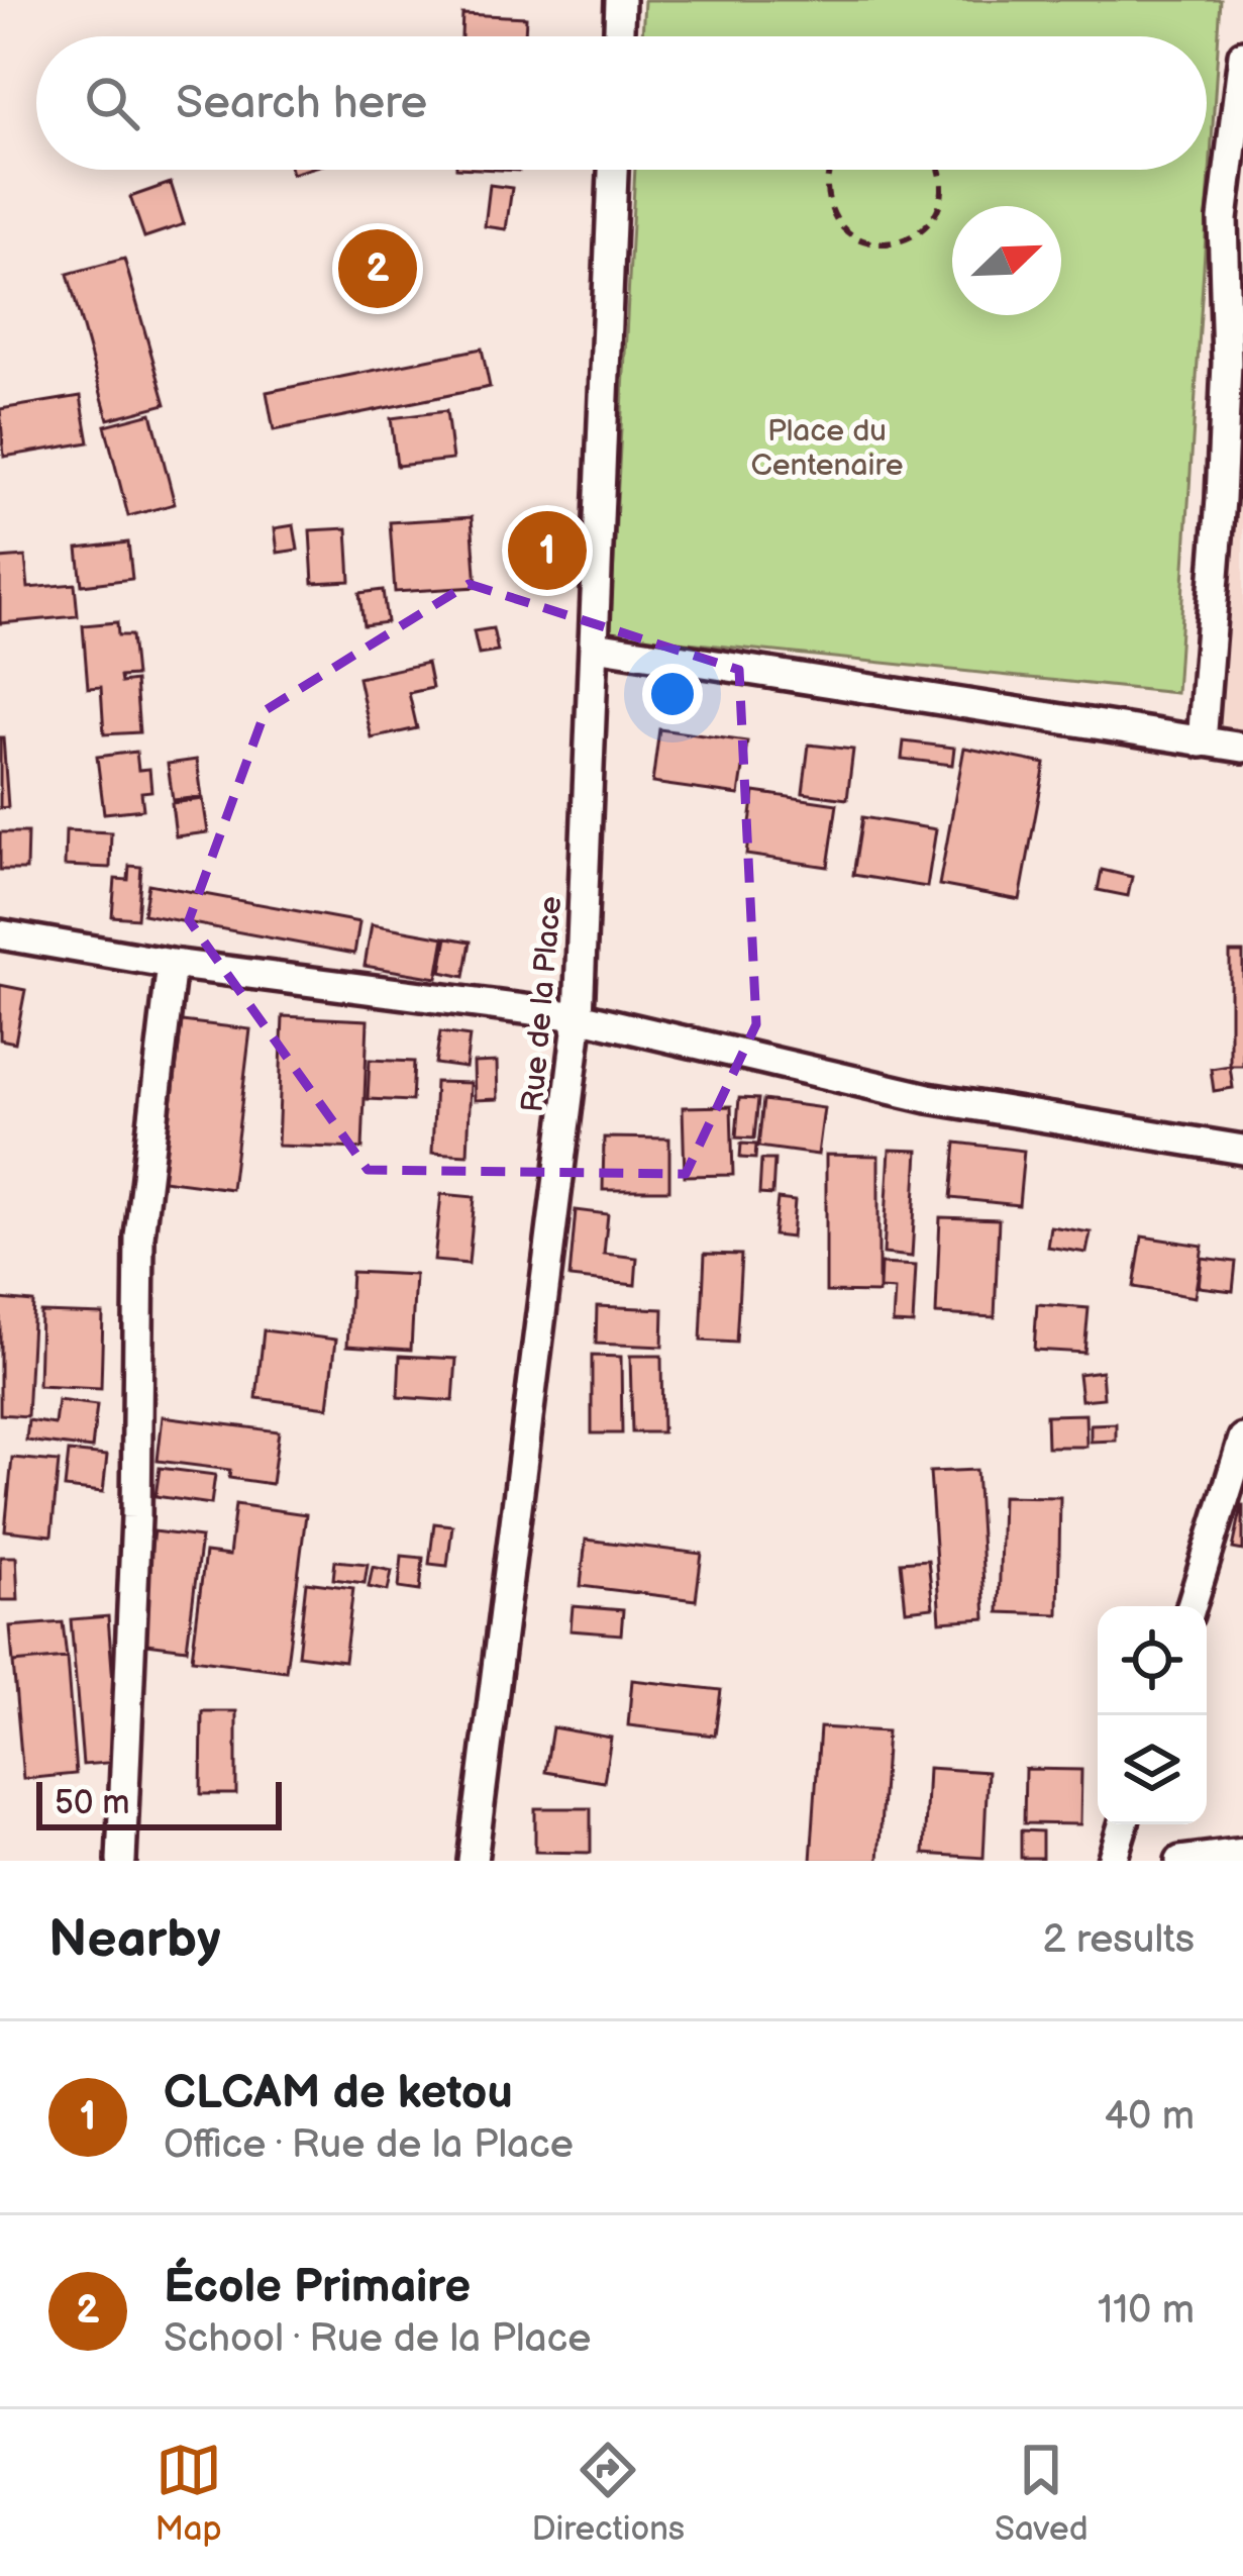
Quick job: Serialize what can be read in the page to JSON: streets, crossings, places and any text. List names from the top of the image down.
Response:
{
  "streets": {
    "street": ["Rue de la Place"]
  },
  "parks": ["Place du Centenaire"],
  "scale_bar": "50 m",
  "north": "top right",
  "page": {
    "search": "Search here",
    "pins": ["2", "1"],
    "scale": "50 m",
    "heading": ["Nearby", "2 results"],
    "list": [
      {
        "mark": "1",
        "name": "CLCAM de ketou",
        "note": "Office · Rue de la Place",
        "value": "40 m"
      },
      {
        "mark": "2",
        "name": "École Primaire",
        "note": "School · Rue de la Place",
        "value": "110 m"
      }
    ],
    "nav": ["Map", "Directions", "Saved"]
  }
}
